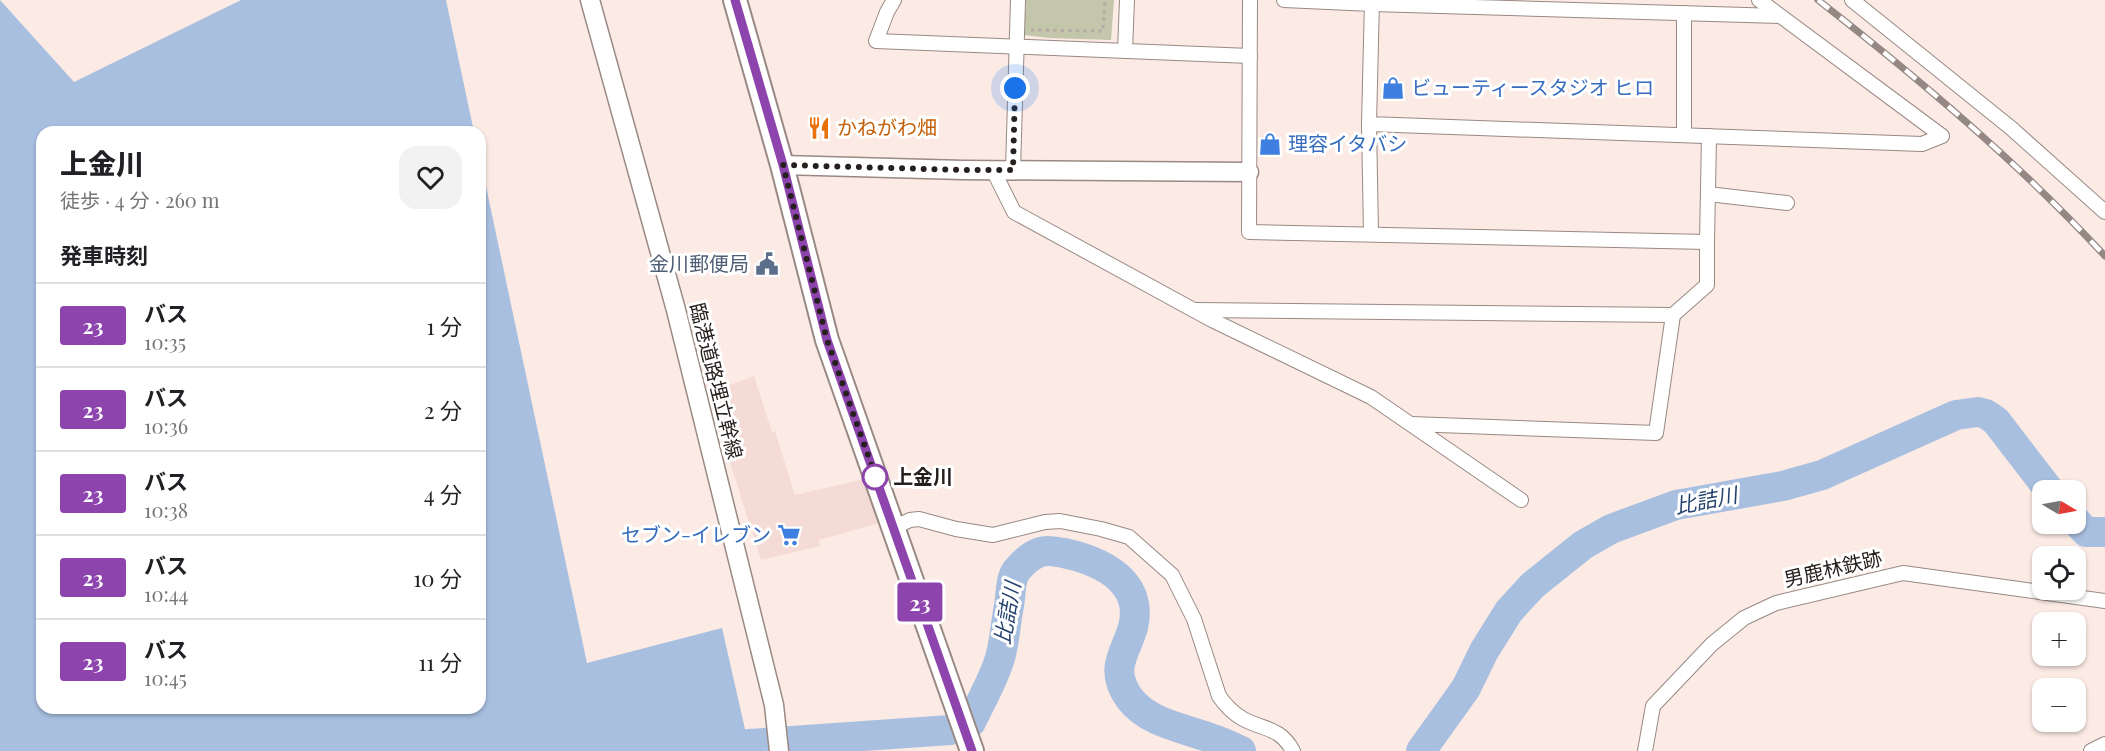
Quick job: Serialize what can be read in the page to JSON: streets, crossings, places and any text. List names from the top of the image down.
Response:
{
  "streets": {
    "street": ["臨港道路埋立幹線", "男鹿林鉄跡"]
  },
  "water": ["比詰川"],
  "places": {
    "shop": ["ビューティースタジオ ヒロ", "理容イタバシ"],
    "restaurant": ["かねがわ畑"],
    "public building": ["金川郵便局"],
    "other": ["上金川"],
    "supermarket": ["セブン-イレブン"]
  },
  "lines": ["bus line 23"],
  "north": "right",
  "page": {
    "on_map": "23",
    "heading": [
      ["上金川", "徒歩 · 4 分 · 260 m"],
      "発車時刻"
    ],
    "list": [
      {
        "mark": "23",
        "name": "バス",
        "note": "10:35",
        "value": "1 分"
      },
      {
        "mark": "23",
        "name": "バス",
        "note": "10:36",
        "value": "2 分"
      },
      {
        "mark": "23",
        "name": "バス",
        "note": "10:38",
        "value": "4 分"
      },
      {
        "mark": "23",
        "name": "バス",
        "note": "10:44",
        "value": "10 分"
      },
      {
        "mark": "23",
        "name": "バス",
        "note": "10:45",
        "value": "11 分"
      }
    ],
    "map_buttons": ["+", "−"]
  }
}
